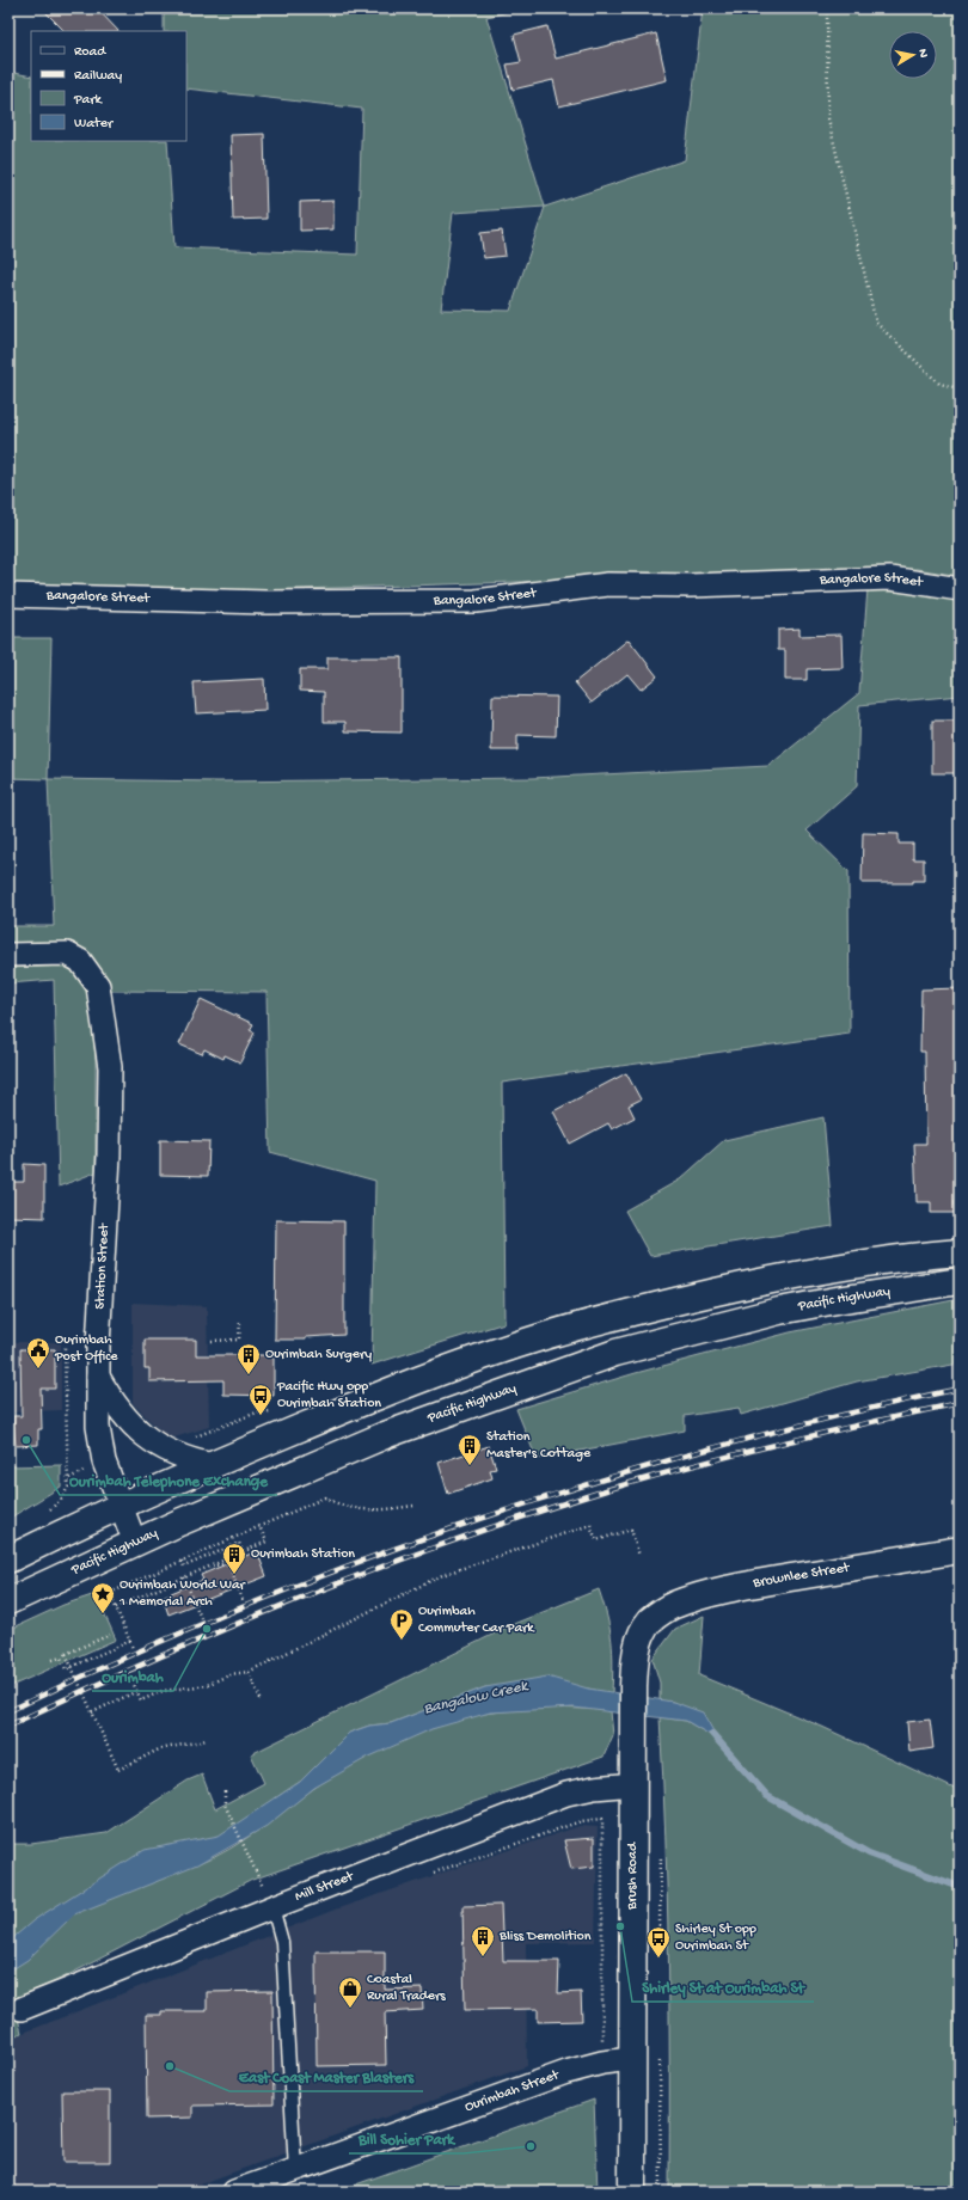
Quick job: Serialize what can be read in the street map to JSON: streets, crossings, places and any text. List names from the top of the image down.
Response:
{
  "streets": {
    "main road": ["Pacific Highway", "Brownlee Street", "Brush Road"],
    "street": [
      "Bangalore Street",
      "Station Street",
      "Mill Street",
      "Ourimbah Street"
    ]
  },
  "crossings": [
    ["Station Street", "Pacific Highway"],
    ["Brownlee Street", "Brush Road"],
    ["Brush Road", "Mill Street"],
    ["Brush Road", "Ourimbah Street"]
  ],
  "water": ["Bangalow Creek"],
  "places": {
    "public building": ["Ourimbah Post Office"],
    "building": [
      "Ourimbah Surgery",
      "Station Master's Cottage",
      "Ourimbah Station",
      "Bliss Demolition"
    ],
    "bus stop": ["Pacific Hwy opp Ourimbah Station", "Shirley St opp Ourimbah St"],
    "other": [
      "Ourimbah Telephone Exchange",
      "Ourimbah",
      "Shirley St at Ourimbah St",
      "East Coast Master Blasters",
      "Bill Sohier Park"
    ],
    "place": ["Ourimbah World War 1 Memorial Arch"],
    "parking": ["Ourimbah Commuter Car Park"],
    "shop": ["Coastal Rural Traders"]
  },
  "legend": [
    "Road",
    "Railway",
    "Park",
    "Water"
  ],
  "north": "right"
}
